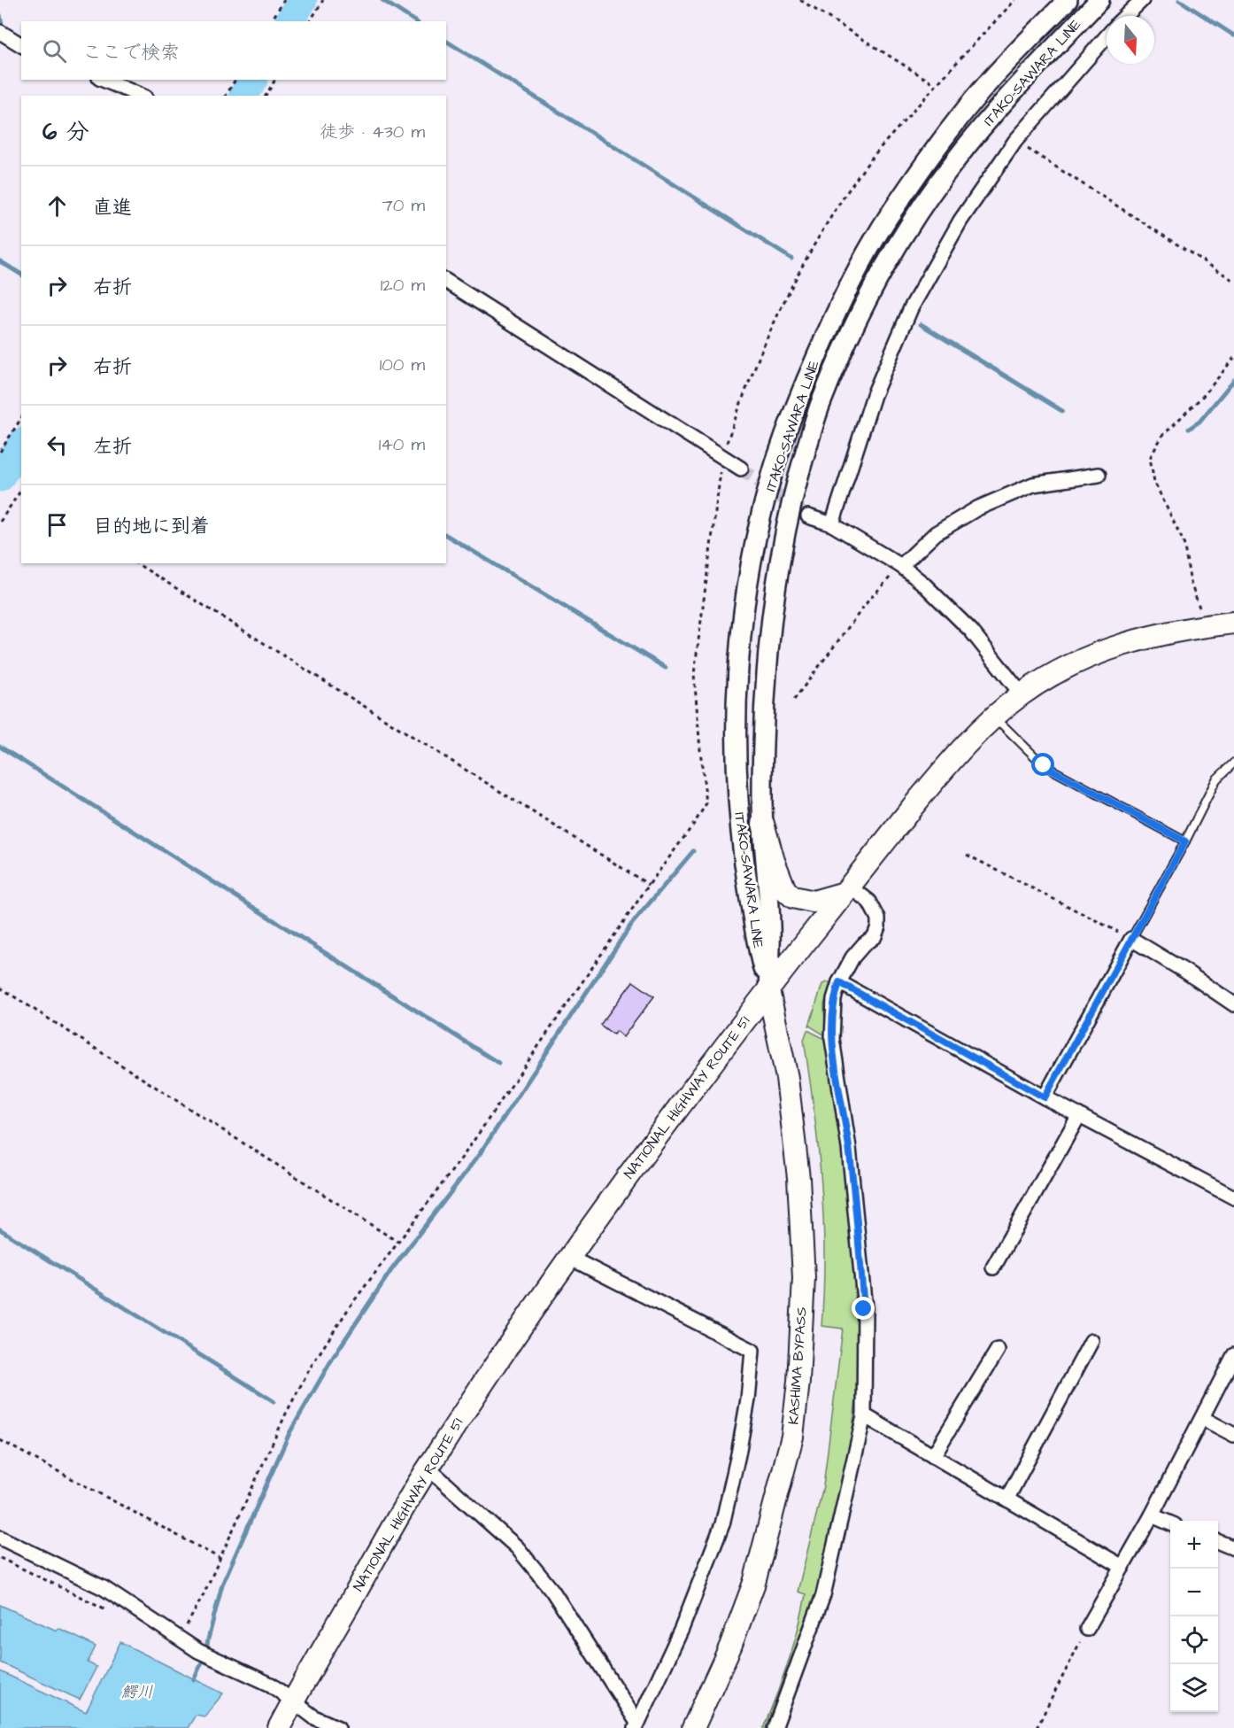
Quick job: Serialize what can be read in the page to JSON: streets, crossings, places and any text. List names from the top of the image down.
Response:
{
  "streets": {
    "highway": ["NATIONAL HIGHWAY ROUTE 51", "KASHIMA BYPASS"],
    "main road": ["ITAKO-SAWARA LINE"]
  },
  "crossings": [
    ["ITAKO-SAWARA LINE", "NATIONAL HIGHWAY ROUTE 51"],
    ["ITAKO-SAWARA LINE", "KASHIMA BYPASS"],
    ["NATIONAL HIGHWAY ROUTE 51", "KASHIMA BYPASS"]
  ],
  "water": ["鰐川"],
  "north": "bottom",
  "page": {
    "search": "ここで検索",
    "heading": ["6 分", "徒歩 · 430 m"],
    "list": [
      ["直進", "70 m"],
      ["右折", "120 m"],
      ["右折", "100 m"],
      ["左折", "140 m"],
      "目的地に到着"
    ],
    "map_buttons": ["+", "−"]
  }
}
